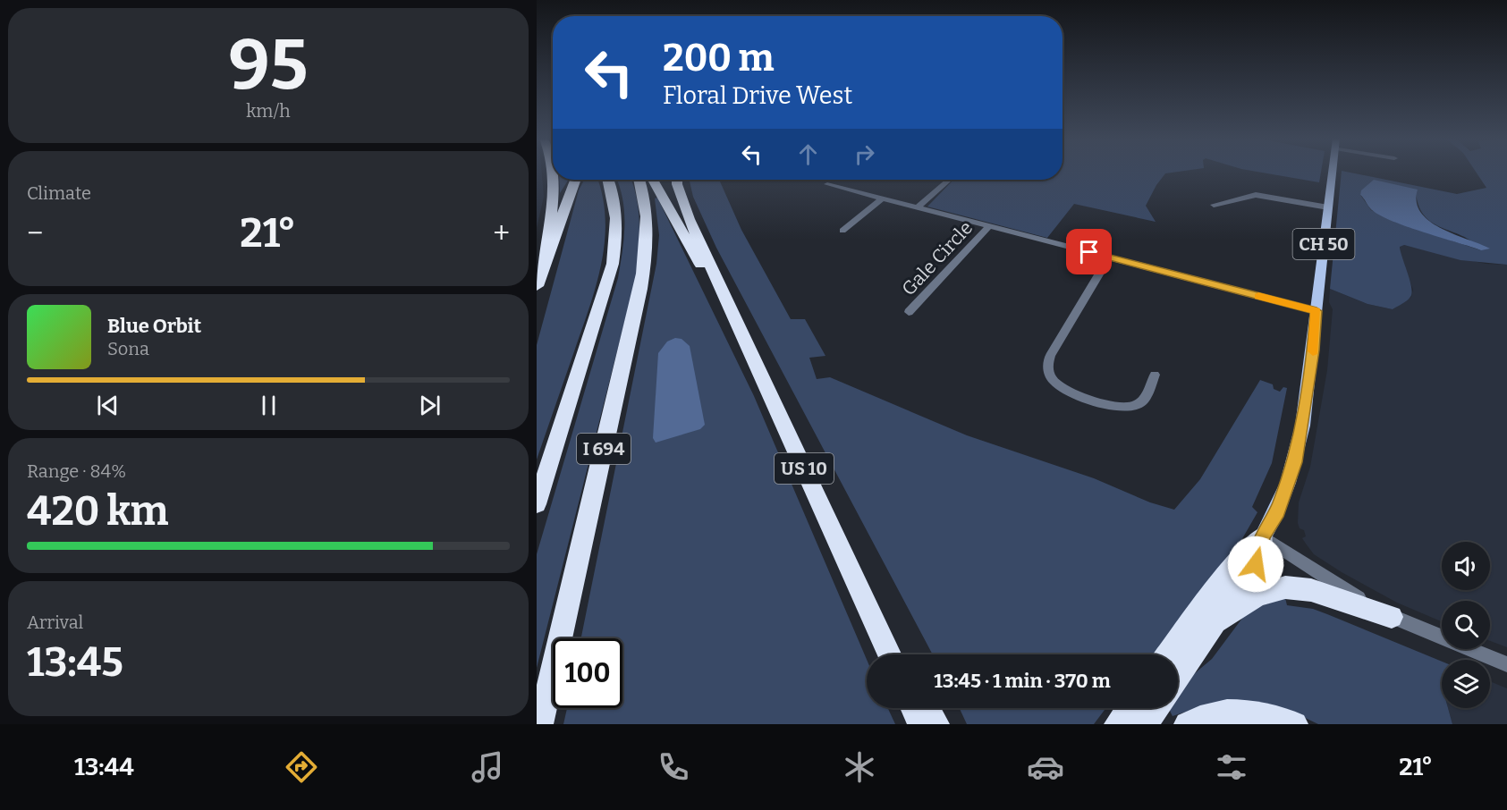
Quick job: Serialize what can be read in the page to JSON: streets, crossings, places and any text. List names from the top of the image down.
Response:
{
  "streets": {
    "highway": ["I 694", "US 10"],
    "main road": ["CH 50"],
    "street": ["Gale Circle"]
  },
  "page": {
    "tile": [
      ["95", "km/h"],
      "Climate",
      ["Range · 84%", "420 km"],
      ["Arrival", "13:45"]
    ],
    "turn": ["200 m", "Floral Drive West"],
    "heat": ["−", "21°", "+"],
    "song": ["Blue Orbit", "Sona"],
    "limit": "100",
    "trip": "13:45 · 1 min · 370 m",
    "tabs": ["13:44", "21°"]
  }
}
